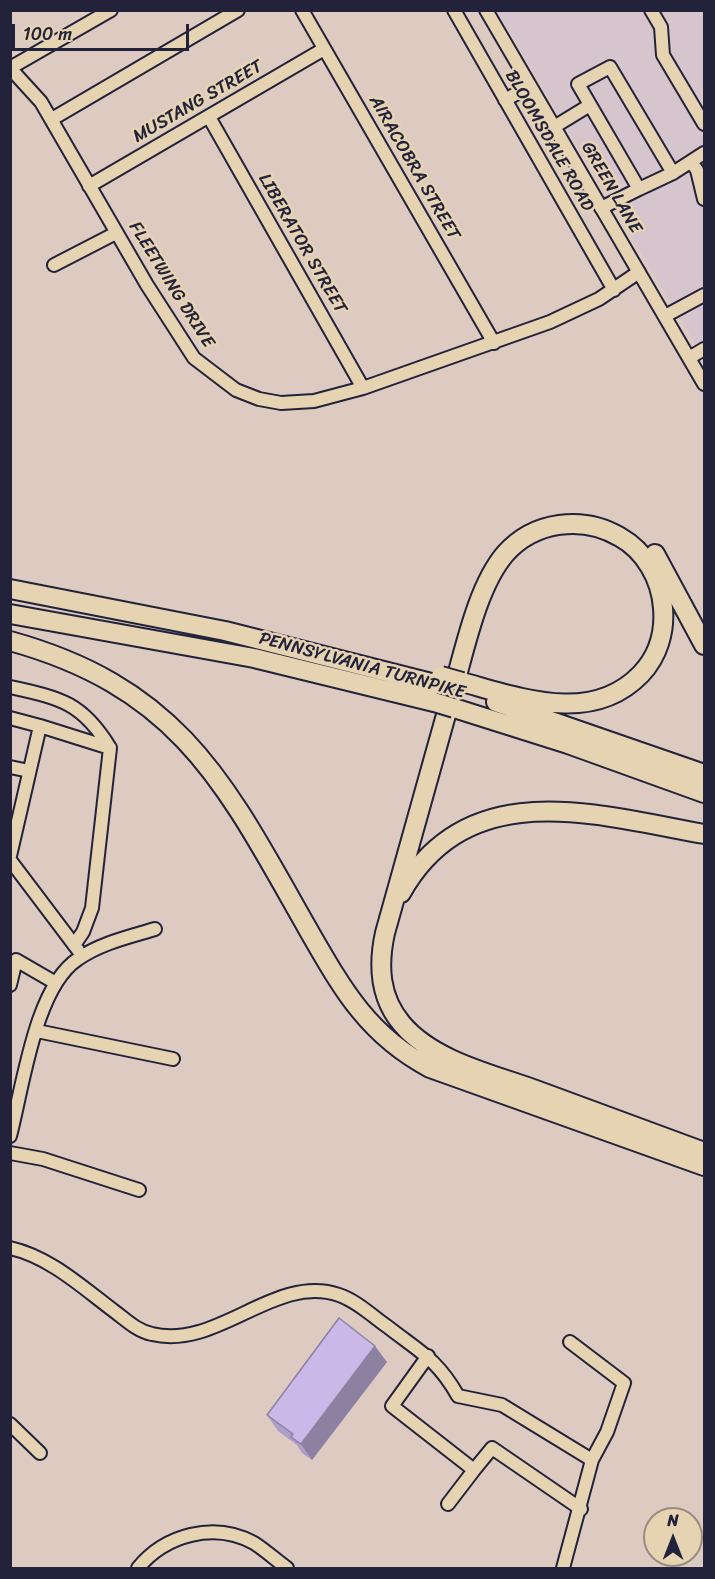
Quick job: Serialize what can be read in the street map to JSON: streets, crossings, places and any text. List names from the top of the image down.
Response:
{
  "streets": {
    "highway": ["PENNSYLVANIA TURNPIKE"],
    "street": [
      "MUSTANG STREET",
      "BLOOMSDALE ROAD",
      "AIRACOBRA STREET",
      "GREEN LANE",
      "LIBERATOR STREET",
      "FLEETWING DRIVE"
    ]
  },
  "crossings": [
    ["MUSTANG STREET", "AIRACOBRA STREET"],
    ["MUSTANG STREET", "LIBERATOR STREET"],
    ["MUSTANG STREET", "FLEETWING DRIVE"],
    ["BLOOMSDALE ROAD", "FLEETWING DRIVE"],
    ["AIRACOBRA STREET", "FLEETWING DRIVE"],
    ["GREEN LANE", "FLEETWING DRIVE"],
    ["LIBERATOR STREET", "FLEETWING DRIVE"]
  ],
  "scale_bar": "100 m",
  "north": "top"
}
